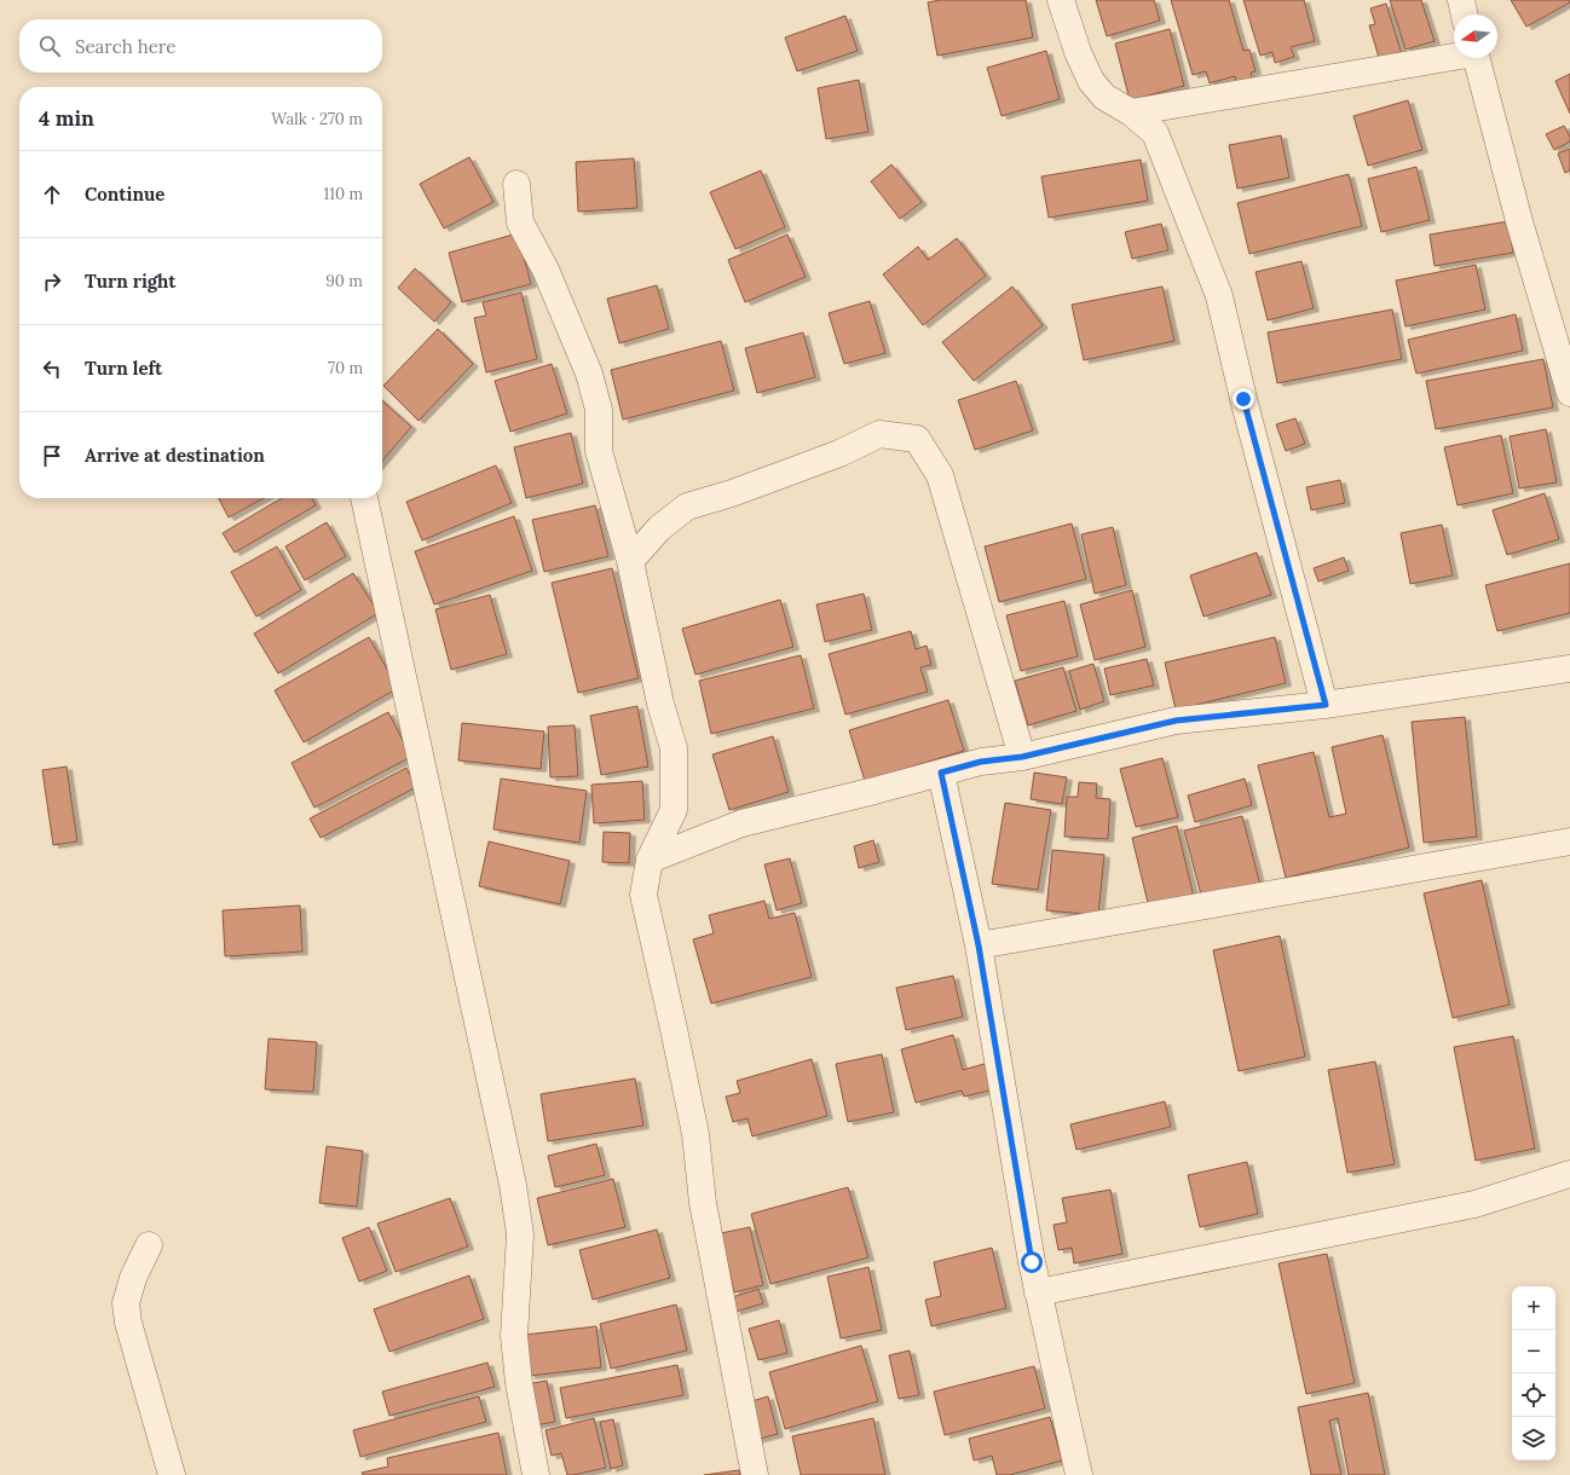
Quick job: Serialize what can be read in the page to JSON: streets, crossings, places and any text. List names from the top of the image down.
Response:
{
  "north": "left",
  "page": {
    "search": "Search here",
    "heading": ["4 min", "Walk · 270 m"],
    "list": [
      ["Continue", "110 m"],
      ["Turn right", "90 m"],
      ["Turn left", "70 m"],
      "Arrive at destination"
    ],
    "map_buttons": ["+", "−"]
  }
}
